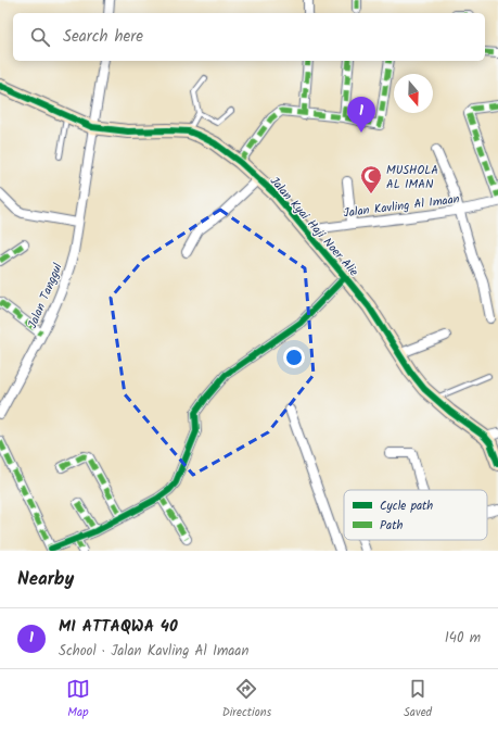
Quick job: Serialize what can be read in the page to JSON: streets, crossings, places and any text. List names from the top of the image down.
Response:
{
  "streets": {
    "street": ["Jalan Kavling Al Imaan", "Jalan Kyai Haji Noer Alie", "Jalan Tanggul"]
  },
  "crossings": [
    ["Jalan Kavling Al Imaan", "Jalan Kyai Haji Noer Alie"],
    ["Jalan Kyai Haji Noer Alie", "Jalan Tanggul"]
  ],
  "places": {
    "mosque": ["MUSHOLA AL IMAN"]
  },
  "legend": ["Cycle path", "Path"],
  "north": "bottom",
  "page": {
    "search": "Search here",
    "pins": "1",
    "heading": "Nearby",
    "list": [
      {
        "mark": "1",
        "name": "MI ATTAQWA 40",
        "note": "School · Jalan Kavling Al Imaan",
        "value": "140 m"
      }
    ],
    "nav": ["Map", "Directions", "Saved"]
  }
}
